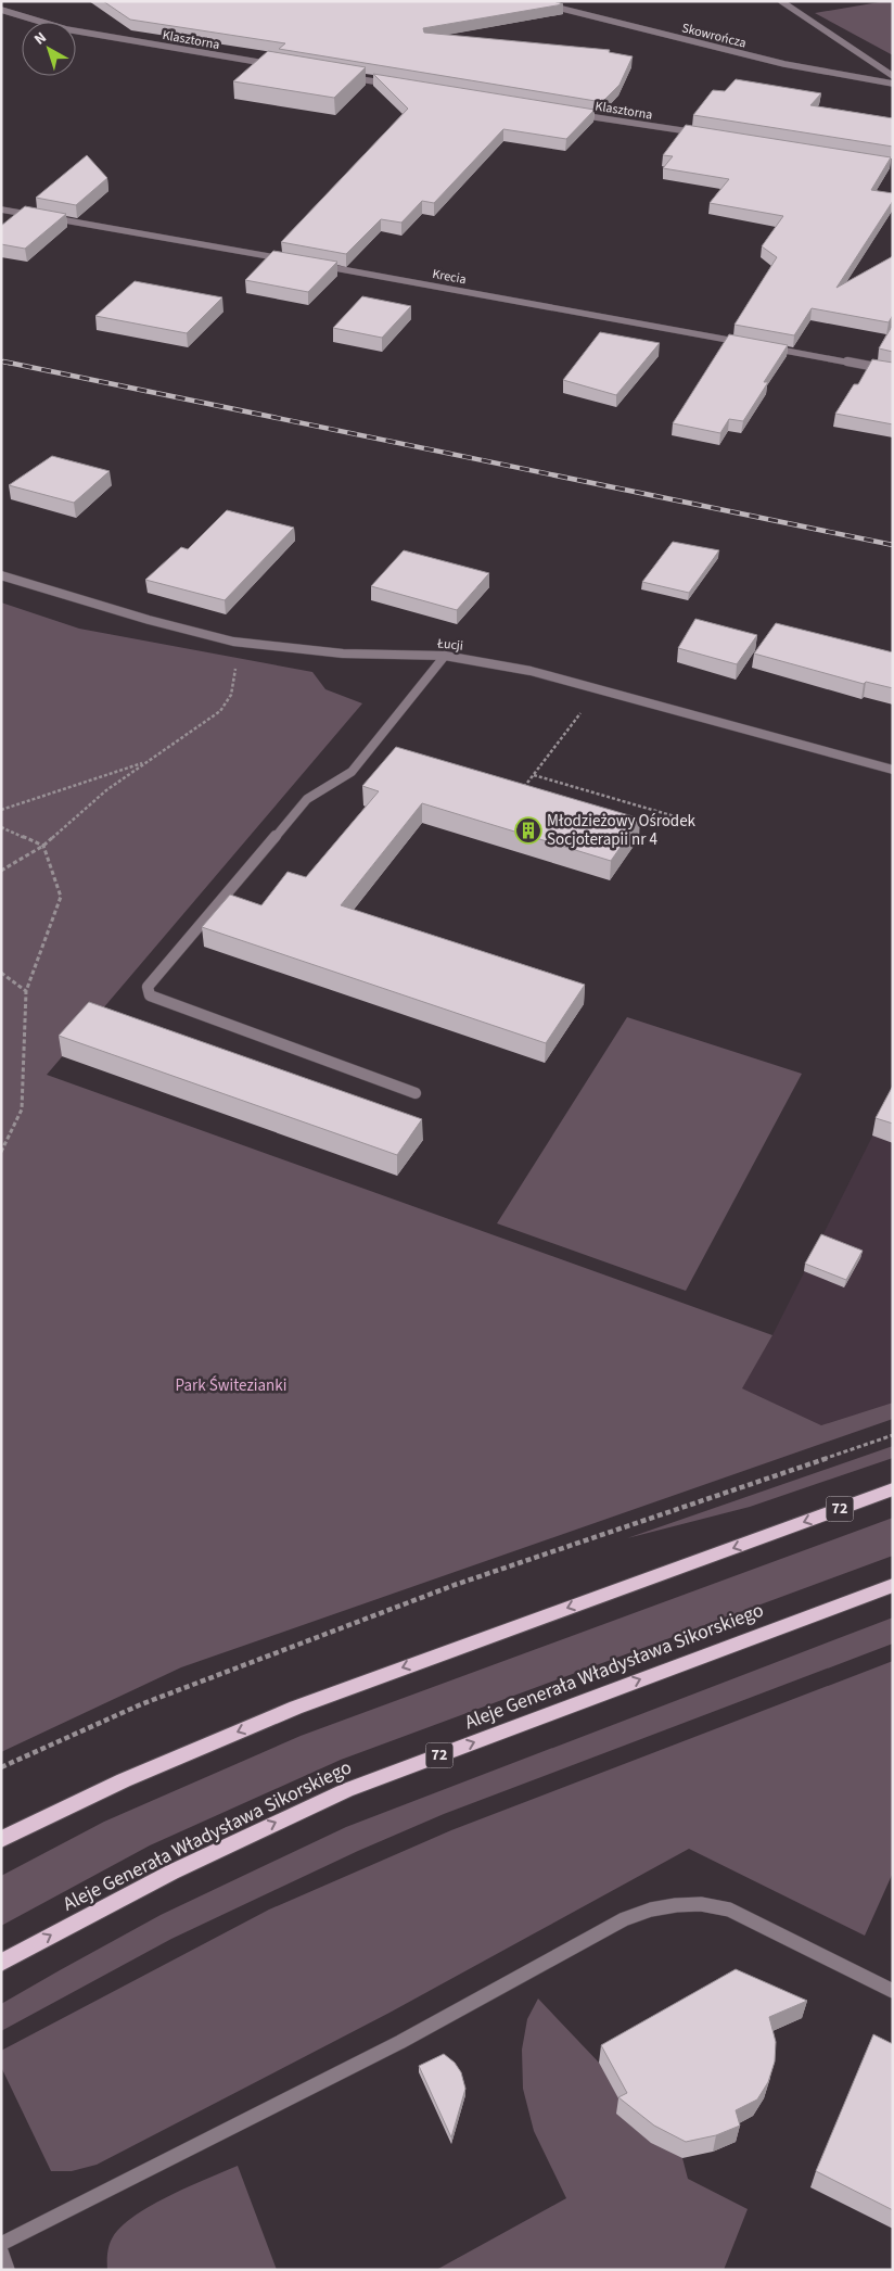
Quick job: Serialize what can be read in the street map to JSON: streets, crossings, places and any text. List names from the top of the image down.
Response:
{
  "streets": {
    "main road": ["72", "Aleje Generała Władysława Sikorskiego"],
    "street": [
      "Skowrończa",
      "Klasztorna",
      "Krecia",
      "Łucji"
    ]
  },
  "parks": ["Park Świtezianki"],
  "places": {
    "building": ["Młodzieżowy Ośrodek Socjoterapii nr 4"]
  },
  "north": "top left"
}
